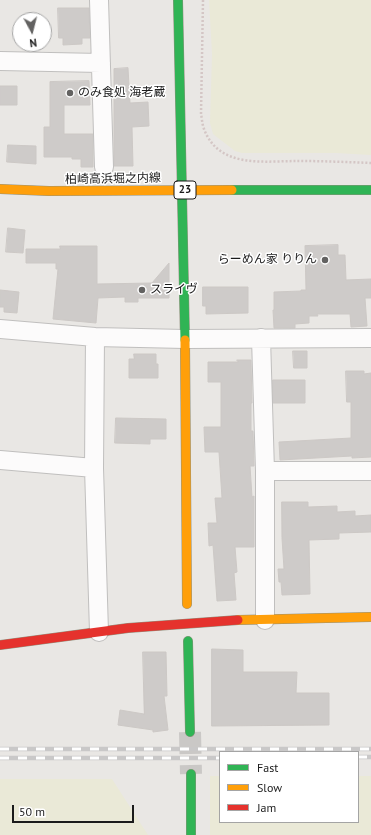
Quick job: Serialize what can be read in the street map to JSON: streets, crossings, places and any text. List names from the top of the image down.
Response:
{
  "streets": {
    "street": ["柏崎高浜堀之内線", "23"]
  },
  "places": ["のみ食処 海老蔵", "らーめん家 りりん", "スライヴ"],
  "legend": ["Fast", "Slow", "Jam"],
  "scale_bar": "50 m",
  "north": "bottom"
}
